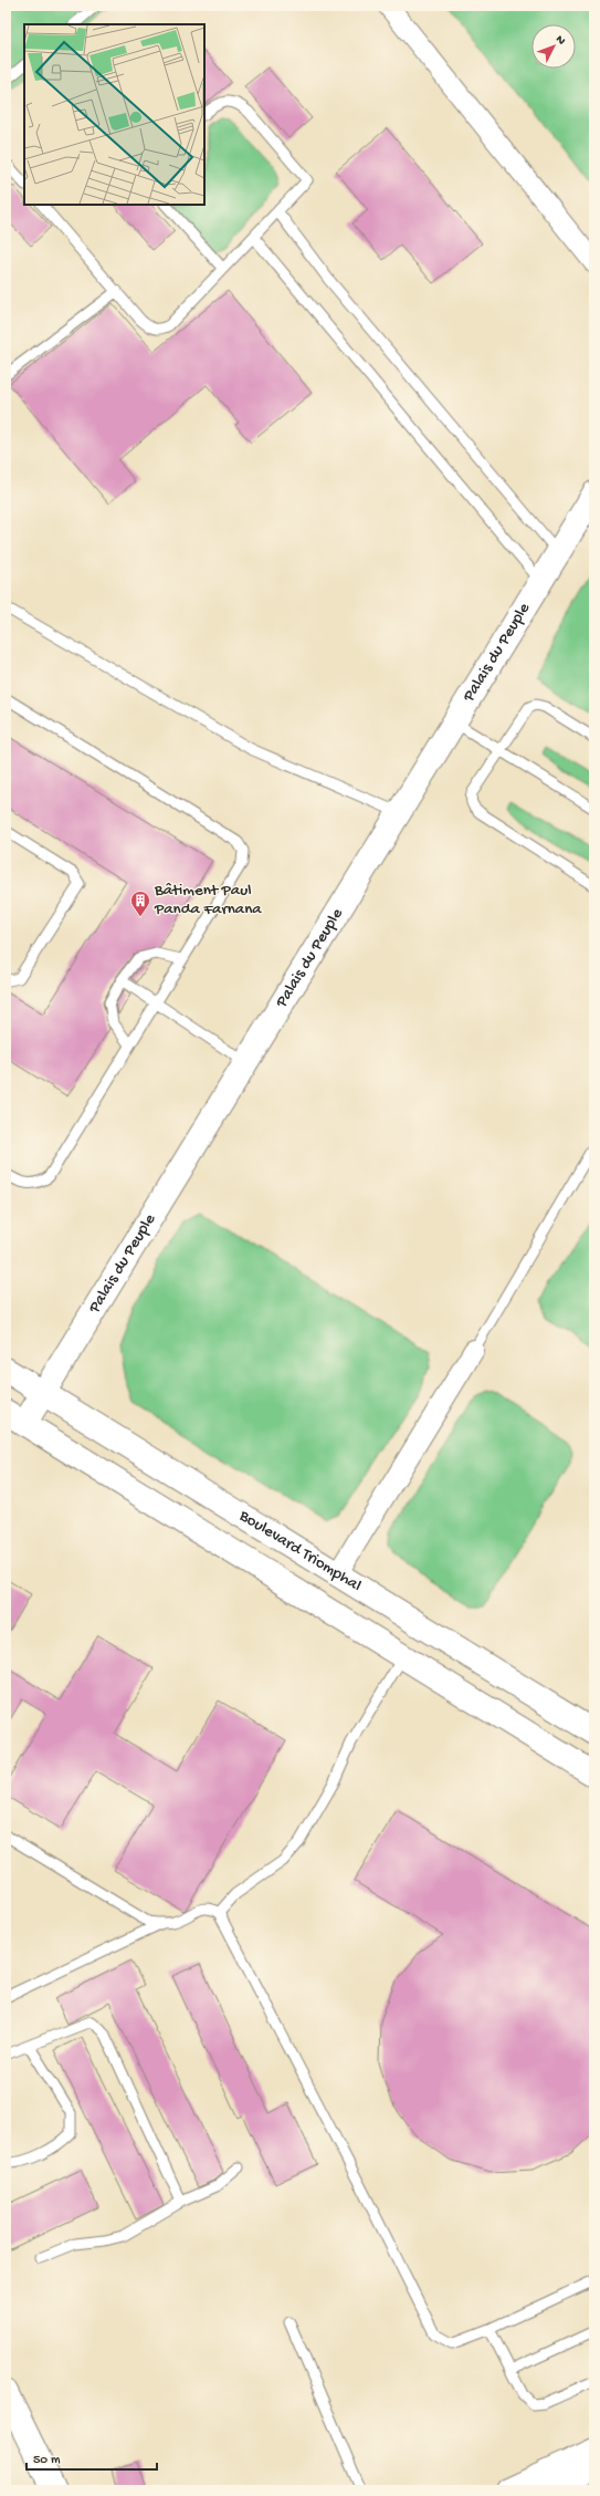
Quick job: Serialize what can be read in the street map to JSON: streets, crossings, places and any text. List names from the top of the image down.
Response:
{
  "streets": {
    "main road": ["Palais du Peuple", "Boulevard Triomphal"]
  },
  "crossings": [
    ["Palais du Peuple", "Boulevard Triomphal"]
  ],
  "places": {
    "building": ["Bâtiment Paul Panda Farnana"]
  },
  "scale_bar": "50 m",
  "north": "top right"
}
